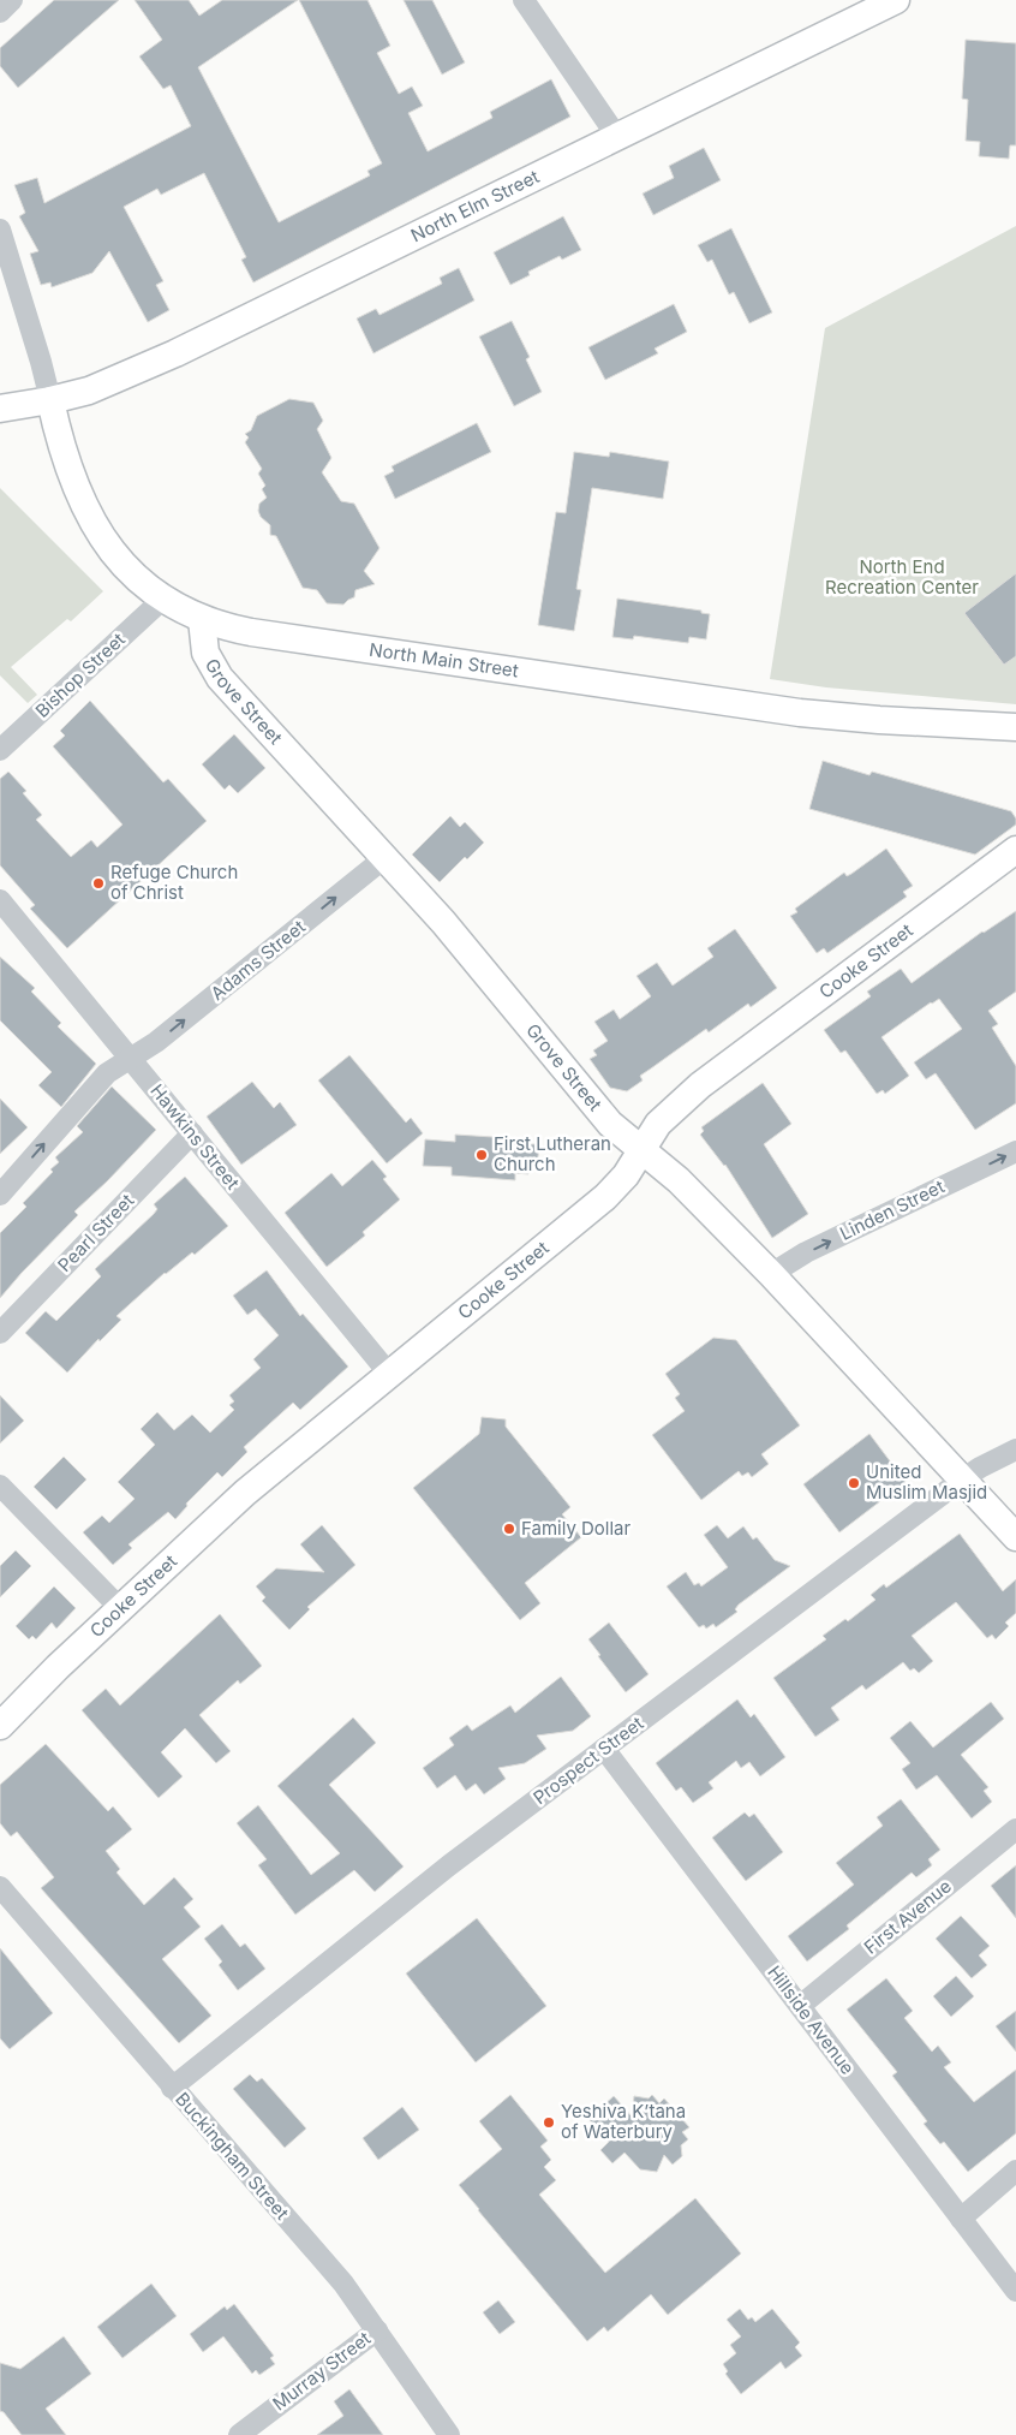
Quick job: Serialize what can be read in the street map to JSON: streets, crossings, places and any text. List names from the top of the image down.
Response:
{
  "streets": {
    "main road": [
      "North Elm Street",
      "North Main Street",
      "Grove Street",
      "Cooke Street"
    ],
    "street": [
      "Bishop Street",
      "Adams Street",
      "Hawkins Street",
      "Linden Street",
      "Pearl Street",
      "Prospect Street",
      "First Avenue",
      "Hillside Avenue",
      "Buckingham Street",
      "Murray Street"
    ]
  },
  "crossings": [
    ["North Elm Street", "North Main Street"],
    ["North Main Street", "Bishop Street"],
    ["North Main Street", "Grove Street"],
    ["Grove Street", "Adams Street"],
    ["Grove Street", "Cooke Street"],
    ["Grove Street", "Linden Street"],
    ["Grove Street", "Prospect Street"],
    ["Adams Street", "Hawkins Street"],
    ["Cooke Street", "Hawkins Street"],
    ["Hawkins Street", "Pearl Street"],
    ["Prospect Street", "Hillside Avenue"],
    ["Prospect Street", "Buckingham Street"],
    ["First Avenue", "Hillside Avenue"],
    ["Buckingham Street", "Murray Street"]
  ],
  "one_way": ["Adams Street", "Linden Street"],
  "parks": ["North End Recreation Center"],
  "places": [
    "Refuge Church of Christ",
    "First Lutheran Church",
    "United Muslim Masjid",
    "Family Dollar",
    "Yeshiva K’tana of Waterbury"
  ]
}
